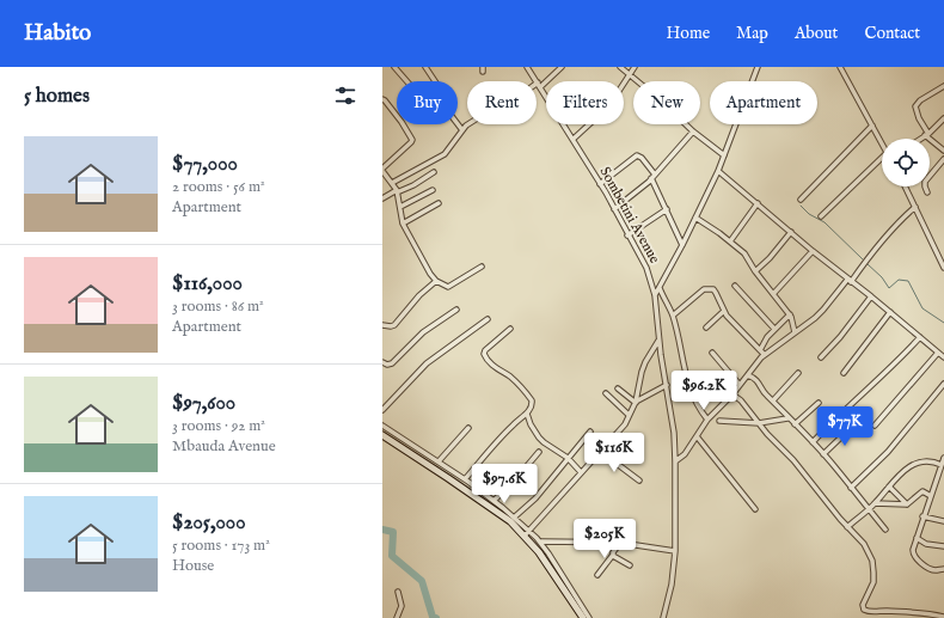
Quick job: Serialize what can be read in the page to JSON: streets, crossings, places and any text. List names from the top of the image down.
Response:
{
  "streets": {
    "street": ["Sombetini Avenue"]
  },
  "page": {
    "header": "Habito",
    "nav": [
      "Home",
      "Map",
      "About",
      "Contact"
    ],
    "heading": "5 homes",
    "chip": [
      "Buy",
      "Rent",
      "Filters",
      "New",
      "Apartment"
    ],
    "list": [
      {
        "name": "$77,000",
        "note": "2 rooms · 56 m² · Apartment"
      },
      {
        "name": "$116,000",
        "note": "3 rooms · 86 m² · Apartment"
      },
      {
        "name": "$97,600",
        "note": "3 rooms · 92 m² · Mbauda Avenue"
      },
      {
        "name": "$205,000",
        "note": "5 rooms · 173 m² · House"
      }
    ],
    "price": [
      "$96.2K",
      "$77K",
      "$116K",
      "$97.6K",
      "$205K"
    ]
  }
}
